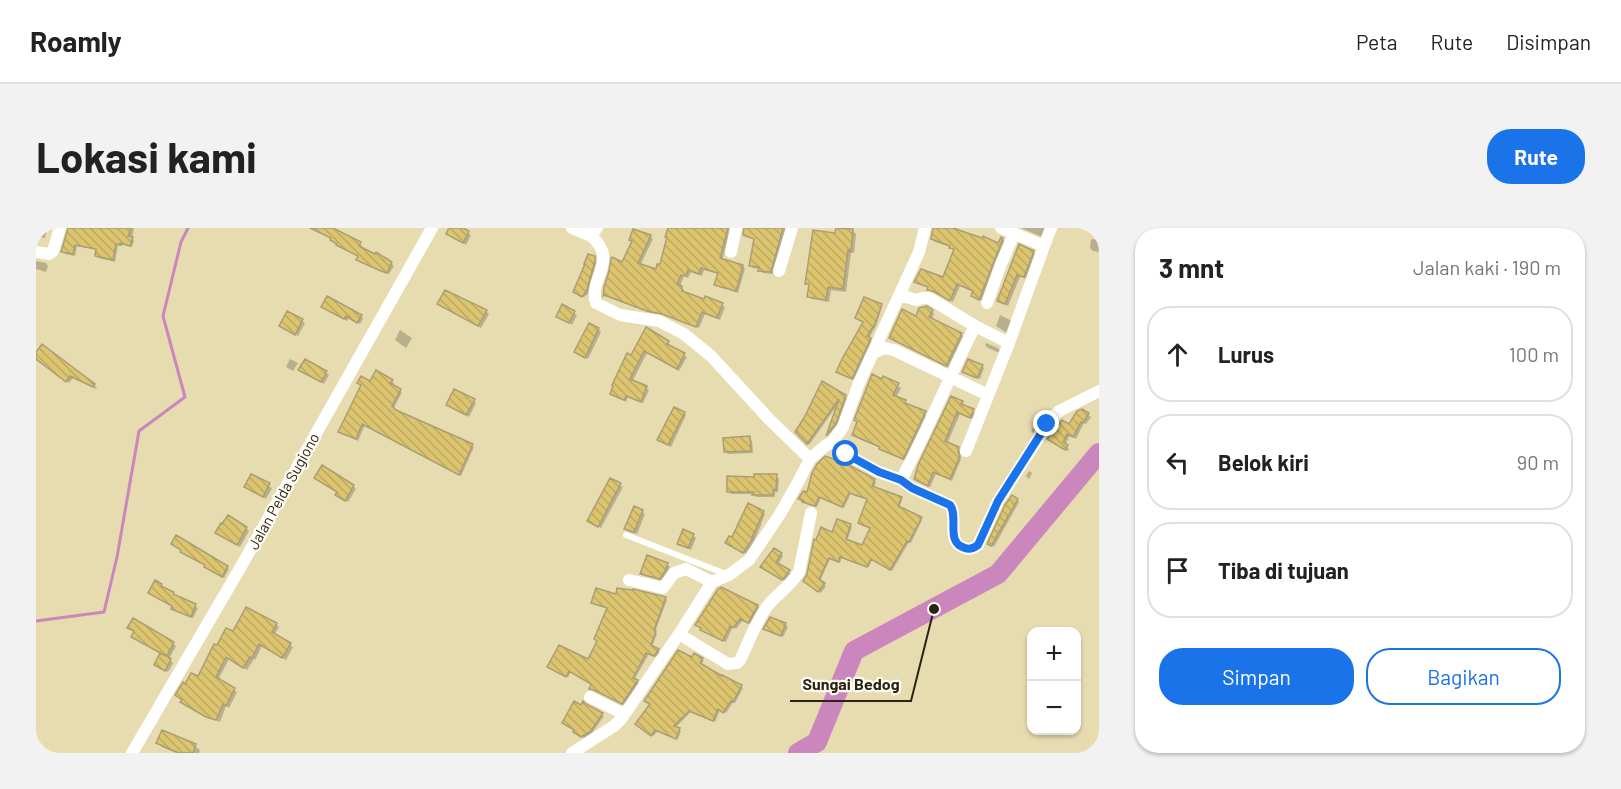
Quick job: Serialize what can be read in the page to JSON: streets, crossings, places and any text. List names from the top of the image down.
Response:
{
  "streets": {
    "street": ["Jalan Pelda Sugiono"]
  },
  "places": ["Sungai Bedog"],
  "page": {
    "header": "Roamly",
    "nav": ["Peta", "Rute", "Disimpan"],
    "buttons": [
      "Rute",
      ["Simpan", "Bagikan"]
    ],
    "title": "Lokasi kami",
    "heading": ["3 mnt", "Jalan kaki · 190 m"],
    "list": [
      ["Lurus", "100 m"],
      ["Belok kiri", "90 m"],
      "Tiba di tujuan"
    ],
    "map_buttons": ["+", "−"]
  }
}
